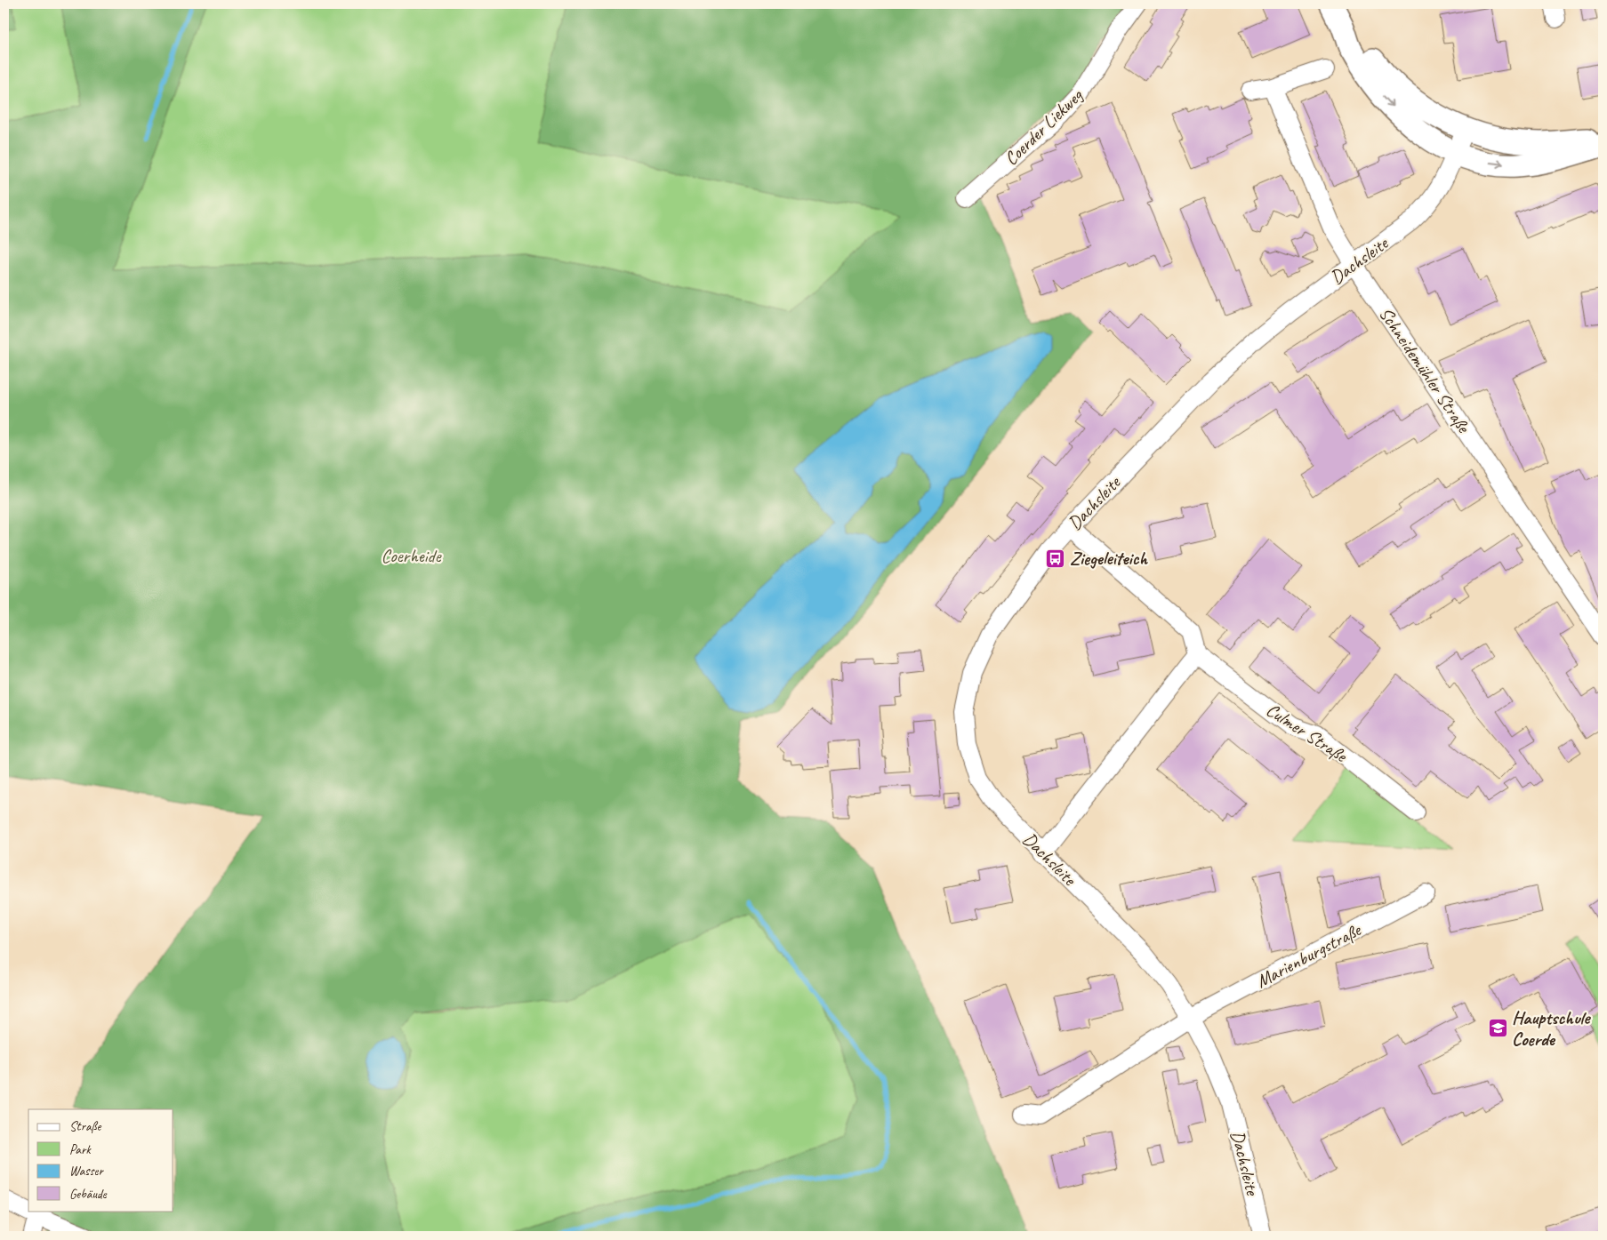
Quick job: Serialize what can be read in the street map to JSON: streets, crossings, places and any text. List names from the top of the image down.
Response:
{
  "streets": {
    "street": [
      "Coerder Liekweg",
      "Dachsleite",
      "Schneidemühler Straße",
      "Culmer Straße",
      "Marienburgstraße"
    ]
  },
  "crossings": [
    ["Dachsleite", "Schneidemühler Straße"],
    ["Dachsleite", "Marienburgstraße"]
  ],
  "parks": ["Coerheide"],
  "places": {
    "bus stop": ["Ziegeleiteich"],
    "school or university": ["Hauptschule Coerde"]
  },
  "legend": [
    "Straße",
    "Park",
    "Wasser",
    "Gebäude"
  ]
}
